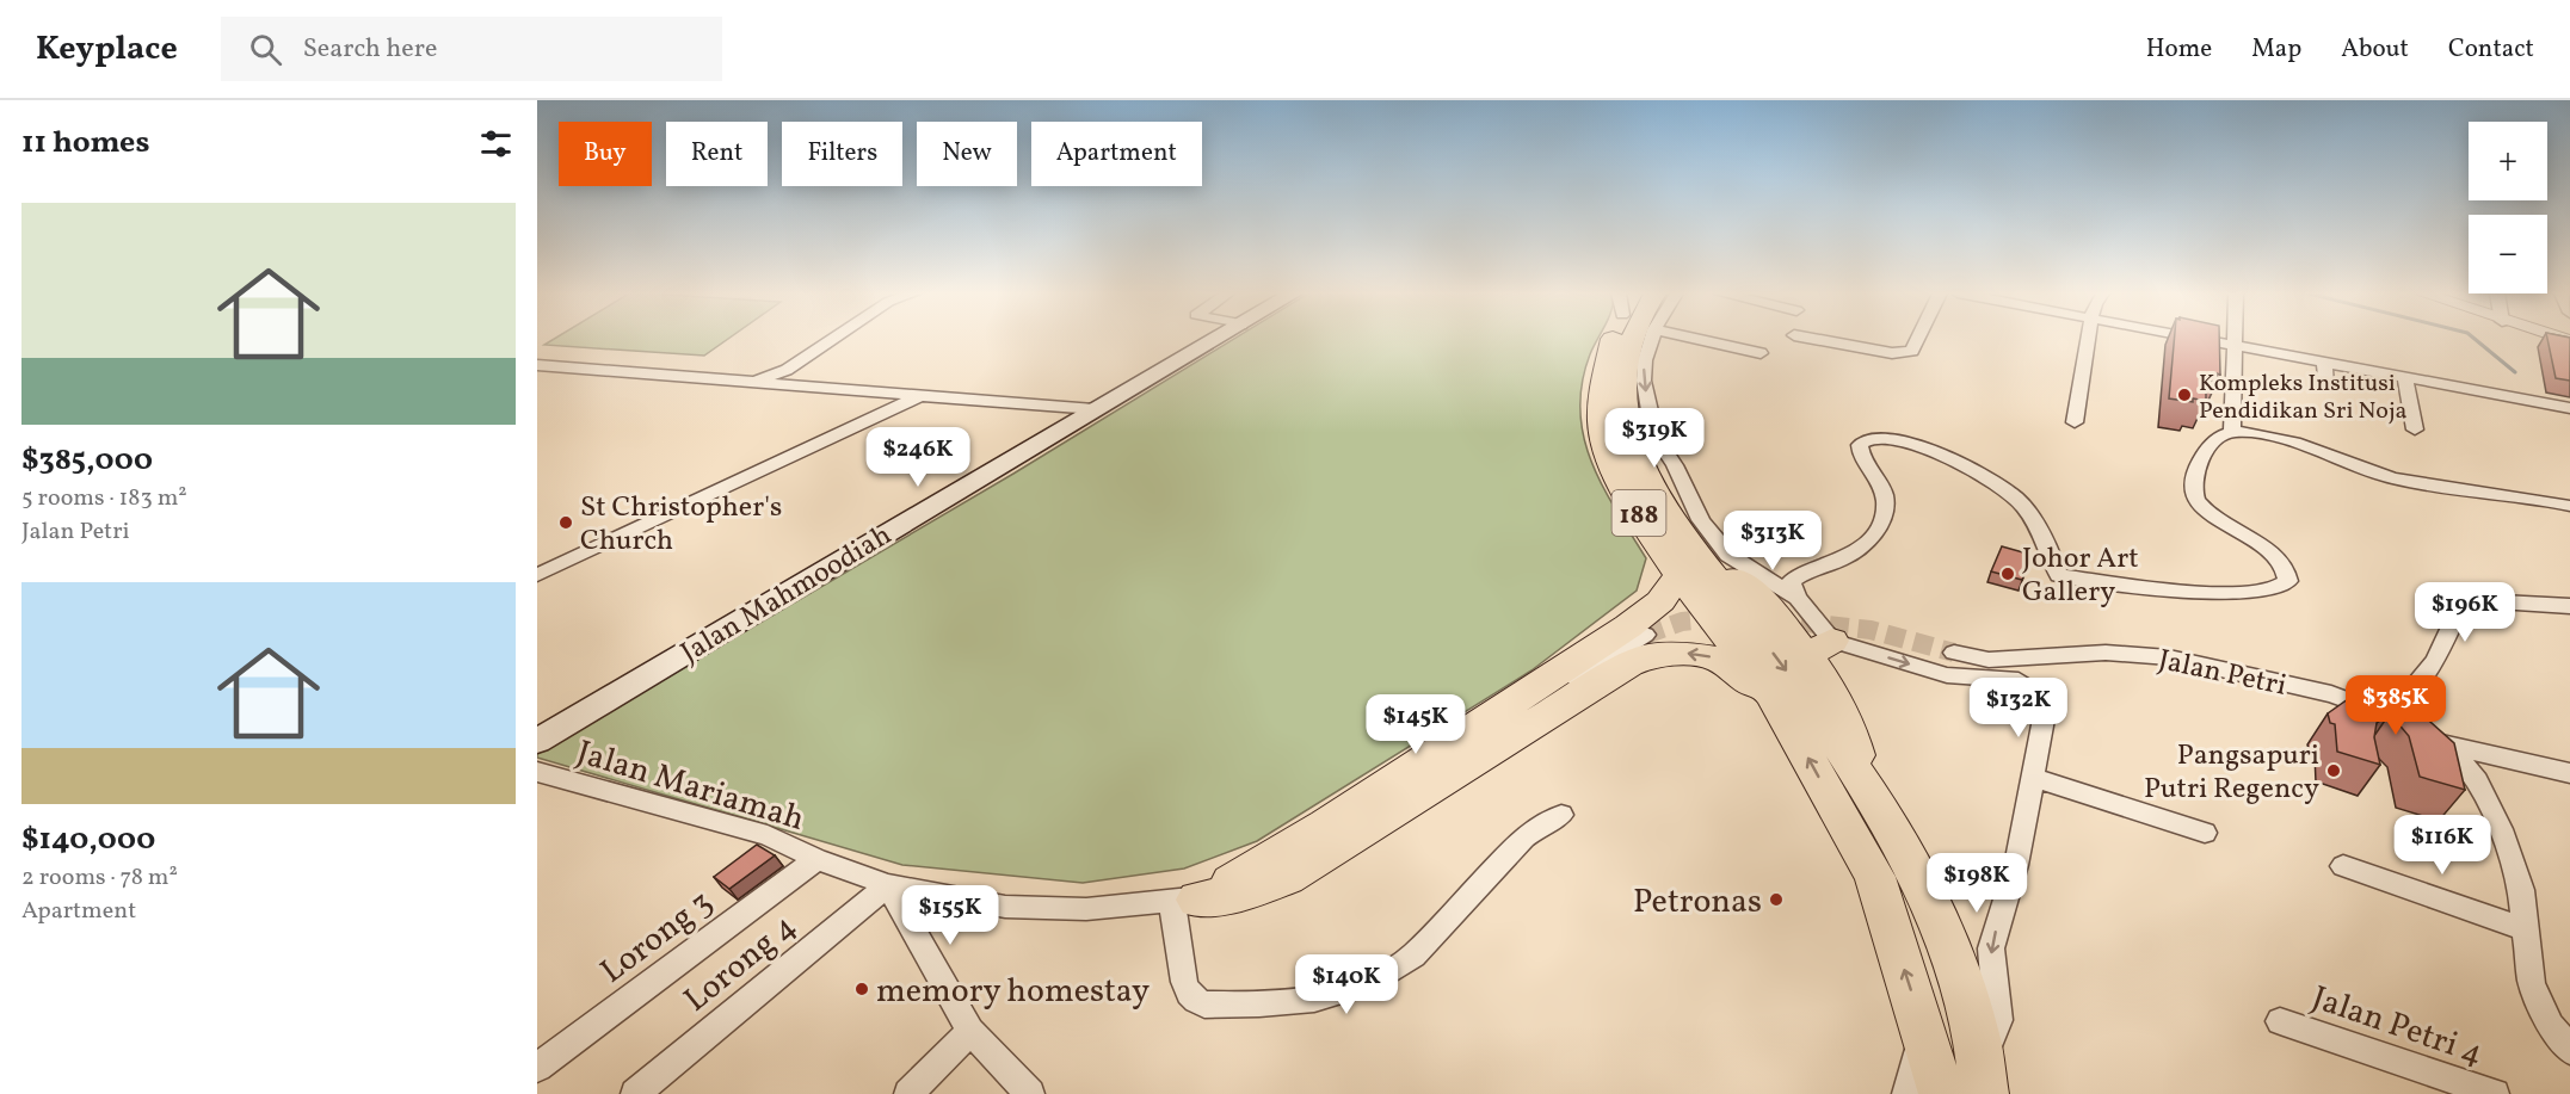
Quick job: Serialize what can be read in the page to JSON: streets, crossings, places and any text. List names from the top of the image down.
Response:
{
  "streets": {
    "highway": ["188"],
    "main road": ["Jalan Mahmoodiah"],
    "street": [
      "Jalan Petri",
      "Jalan Mariamah",
      "Lorong 3",
      "Lorong 4",
      "Jalan Petri 4"
    ]
  },
  "crossings": [
    ["Jalan Mariamah", "Lorong 3"],
    ["Jalan Mariamah", "Lorong 4"]
  ],
  "places": [
    "Kompleks Institusi Pendidikan Sri Noja",
    "St Christopher's Church",
    "Johor Art Gallery",
    "Pangsapuri Putri Regency",
    "Petronas",
    "memory homestay"
  ],
  "page": {
    "header": "Keyplace",
    "search": "Search here",
    "nav": [
      "Home",
      "Map",
      "About",
      "Contact"
    ],
    "heading": "11 homes",
    "map_buttons": ["+", "−"],
    "chip": [
      "Buy",
      "Rent",
      "Filters",
      "New",
      "Apartment"
    ],
    "list": [
      {
        "name": "$385,000",
        "note": "5 rooms · 183 m² · Jalan Petri"
      },
      {
        "name": "$140,000",
        "note": "2 rooms · 78 m² · Apartment"
      }
    ],
    "price": [
      "$319K",
      "$246K",
      "$313K",
      "$196K",
      "$385K",
      "$132K",
      "$145K",
      "$116K",
      "$198K",
      "$155K",
      "$140K"
    ]
  }
}
